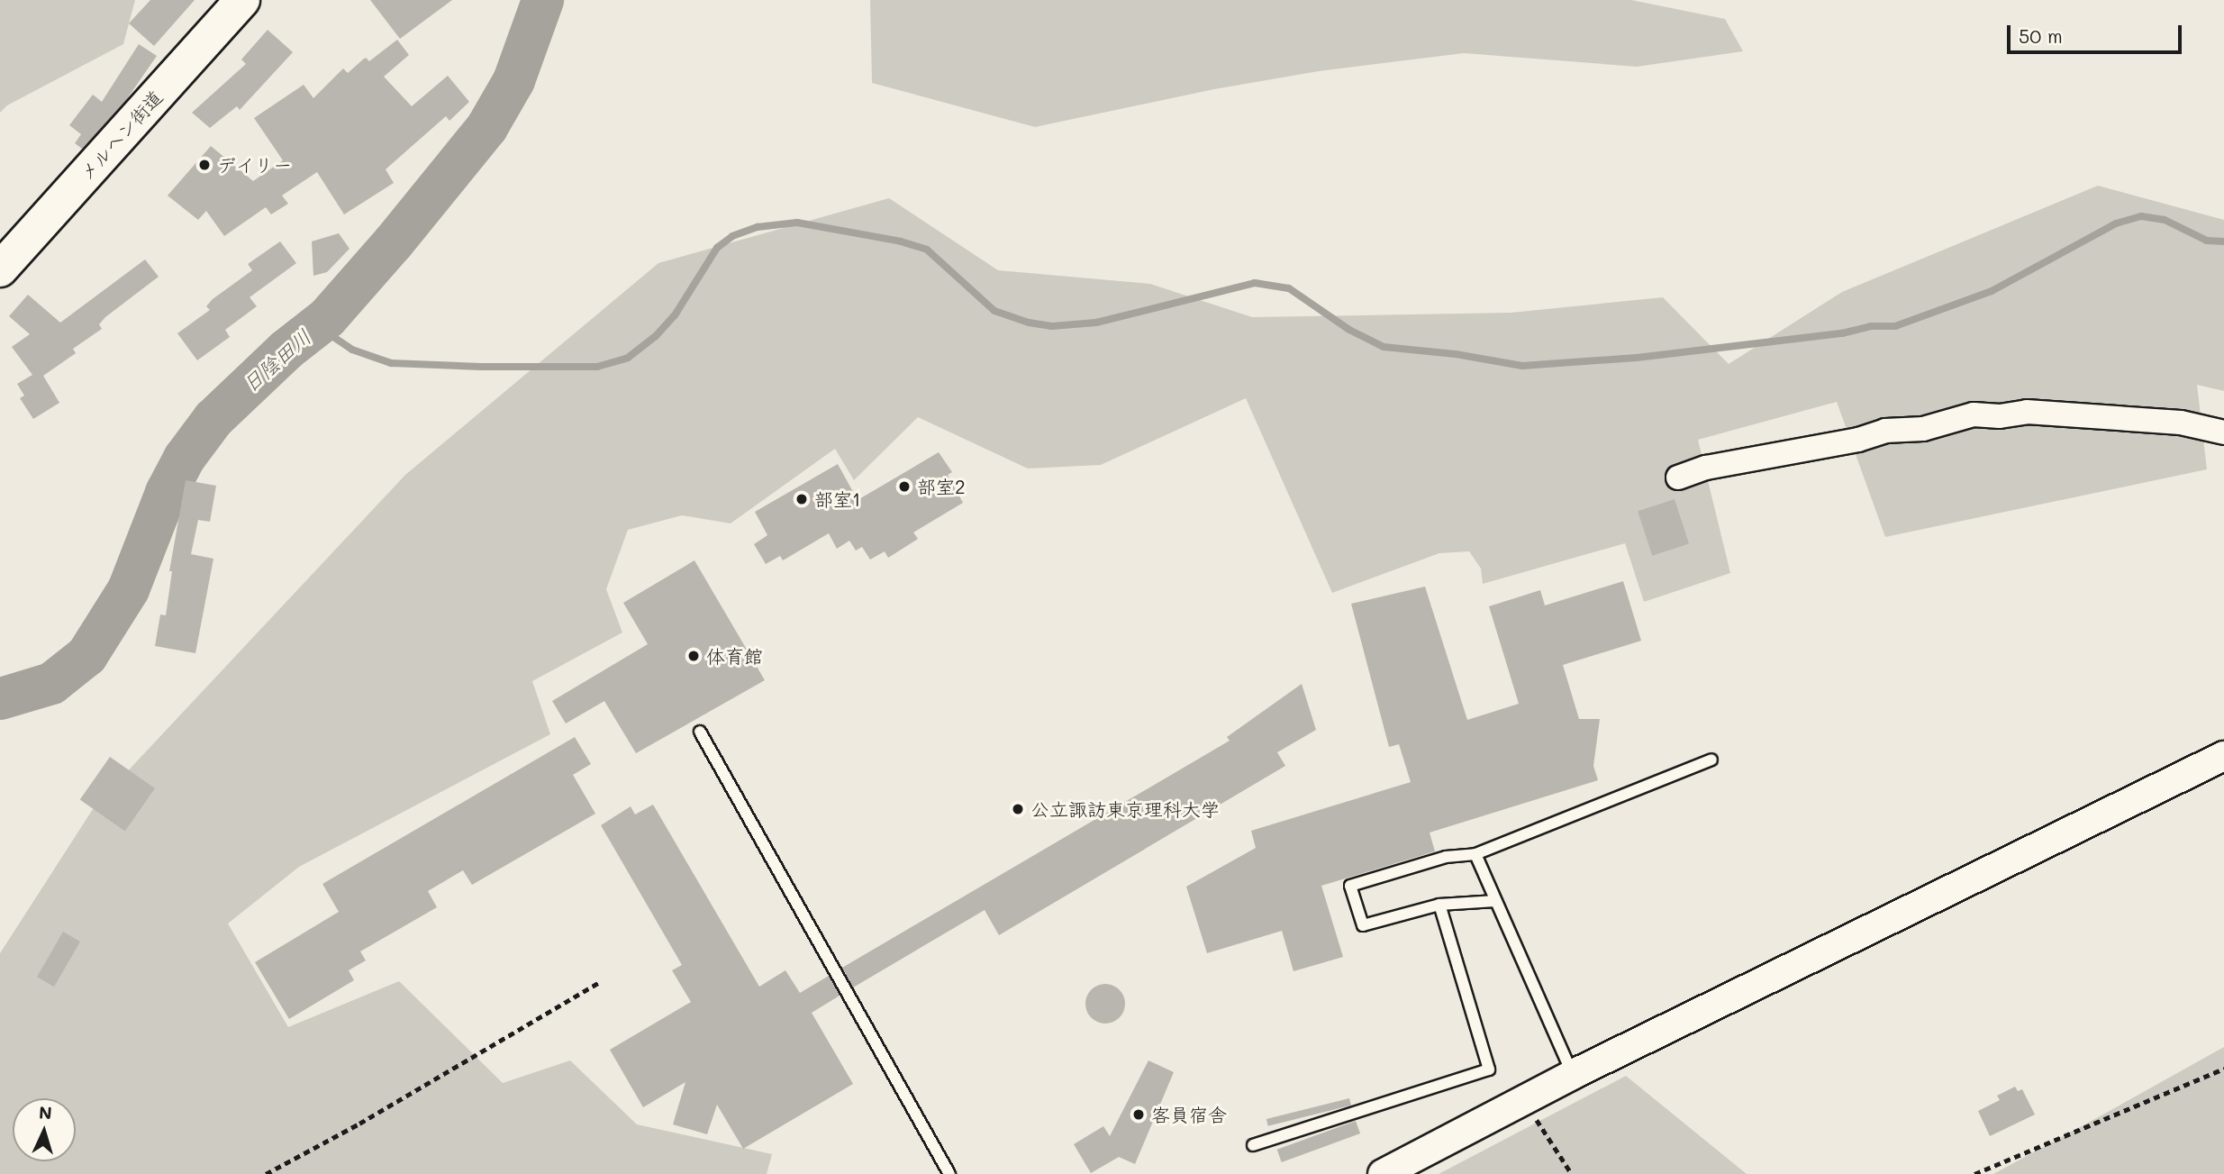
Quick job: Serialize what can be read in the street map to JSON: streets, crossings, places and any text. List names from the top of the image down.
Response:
{
  "streets": {
    "highway": ["メルヘン街道"]
  },
  "water": ["日陰田川"],
  "places": [
    "デイリー",
    "部室2",
    "部室1",
    "体育館",
    "公立諏訪東京理科大学",
    "客員宿舎"
  ],
  "scale_bar": "50 m",
  "north": "top"
}
